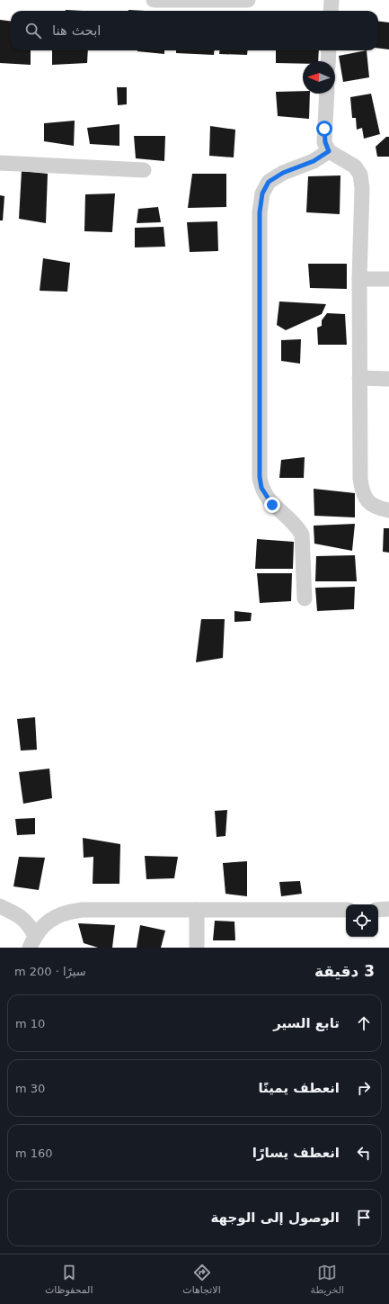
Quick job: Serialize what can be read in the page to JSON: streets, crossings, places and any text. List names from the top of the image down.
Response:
{
  "north": "left",
  "page": {
    "search": "ابحث هنا",
    "heading": ["3 دقيقة", "سيرًا · 200 m"],
    "list": [
      ["تابع السير", "10 m"],
      ["انعطف يمينًا", "30 m"],
      ["انعطف يسارًا", "160 m"],
      "الوصول إلى الوجهة"
    ],
    "nav": ["الخريطة", "الاتجاهات", "المحفوظات"]
  }
}
